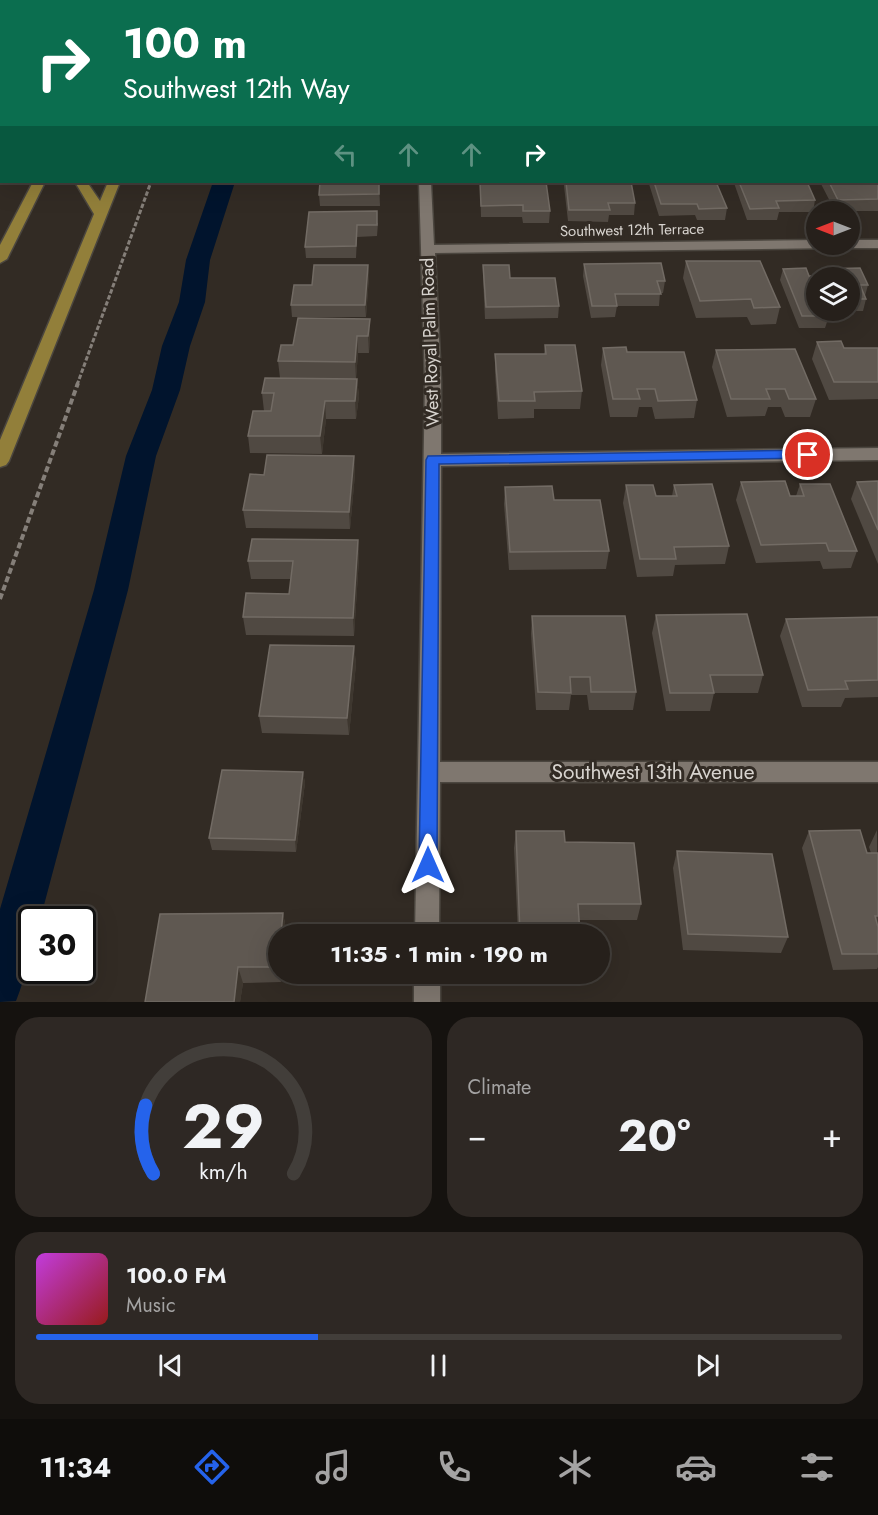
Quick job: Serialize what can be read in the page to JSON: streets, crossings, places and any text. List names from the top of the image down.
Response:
{
  "streets": {
    "street": ["Southwest 12th Terrace", "West Royal Palm Road", "Southwest 13th Avenue"]
  },
  "crossings": [
    ["Southwest 12th Terrace", "West Royal Palm Road"],
    ["West Royal Palm Road", "Southwest 13th Avenue"]
  ],
  "north": "left",
  "page": {
    "turn": ["100 m", "Southwest 12th Way"],
    "limit": "30",
    "trip": "11:35 · 1 min · 190 m",
    "tile": "Climate",
    "heat": ["−", "20°", "+"],
    "song": ["100.0 FM", "Music"],
    "tabs": "11:34",
    "gauge": ["29", "km/h"]
  }
}
